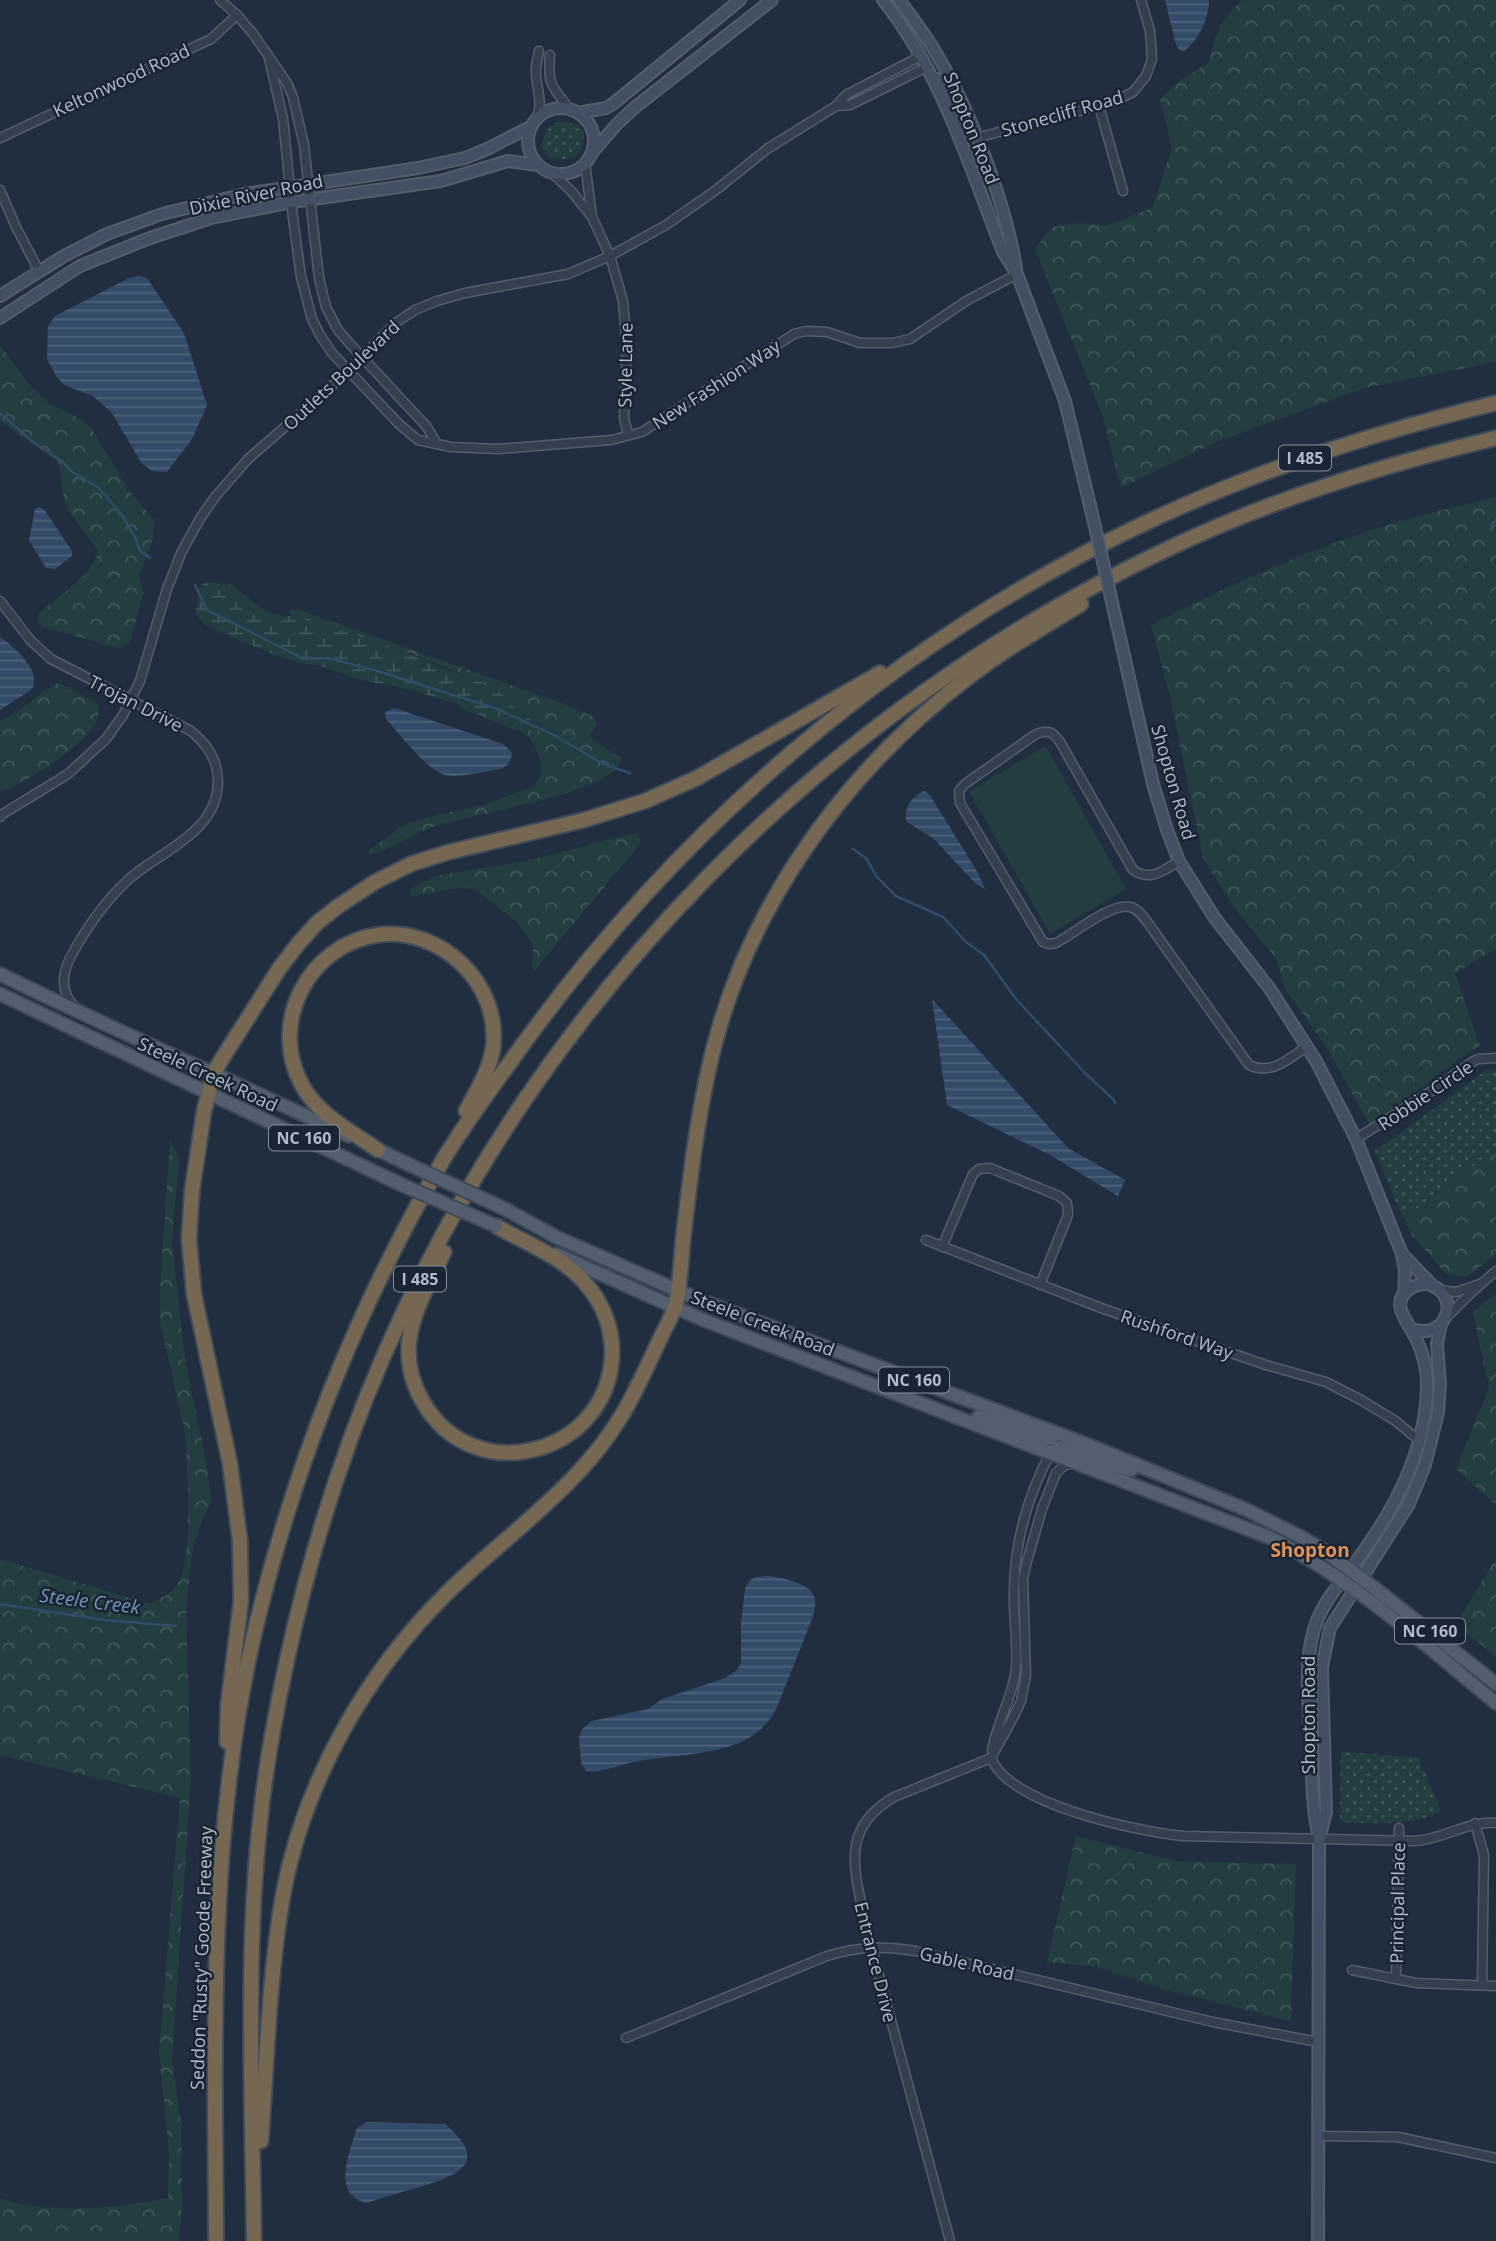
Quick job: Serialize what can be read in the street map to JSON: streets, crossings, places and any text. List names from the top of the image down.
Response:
{
  "streets": {
    "highway": ["I 485", "Seddon \"Rusty\" Goode Freeway"],
    "main road": ["Steele Creek Road", "NC 160"],
    "street": [
      "Keltonwood Road",
      "Stonecliff Road",
      "Shopton Road",
      "Dixie River Road",
      "Style Lane",
      "Outlets Boulevard",
      "New Fashion Way",
      "Trojan Drive",
      "Robbie Circle",
      "Rushford Way",
      "Principal Place",
      "Entrance Drive",
      "Gable Road"
    ]
  },
  "crossings": [
    ["Stonecliff Road", "Shopton Road"],
    ["Shopton Road", "Outlets Boulevard"],
    ["Shopton Road", "New Fashion Way"],
    ["Shopton Road", "Steele Creek Road"],
    ["Shopton Road", "Robbie Circle"],
    ["Shopton Road", "Rushford Way"],
    ["Shopton Road", "Gable Road"],
    ["Dixie River Road", "Style Lane"],
    ["Dixie River Road", "New Fashion Way"],
    ["Style Lane", "Outlets Boulevard"],
    ["Style Lane", "New Fashion Way"],
    ["Outlets Boulevard", "New Fashion Way"],
    ["Outlets Boulevard", "Trojan Drive"],
    ["Trojan Drive", "Steele Creek Road"],
    ["Entrance Drive", "Gable Road"]
  ],
  "districts": ["Shopton"],
  "water": ["Steele Creek"]
}
